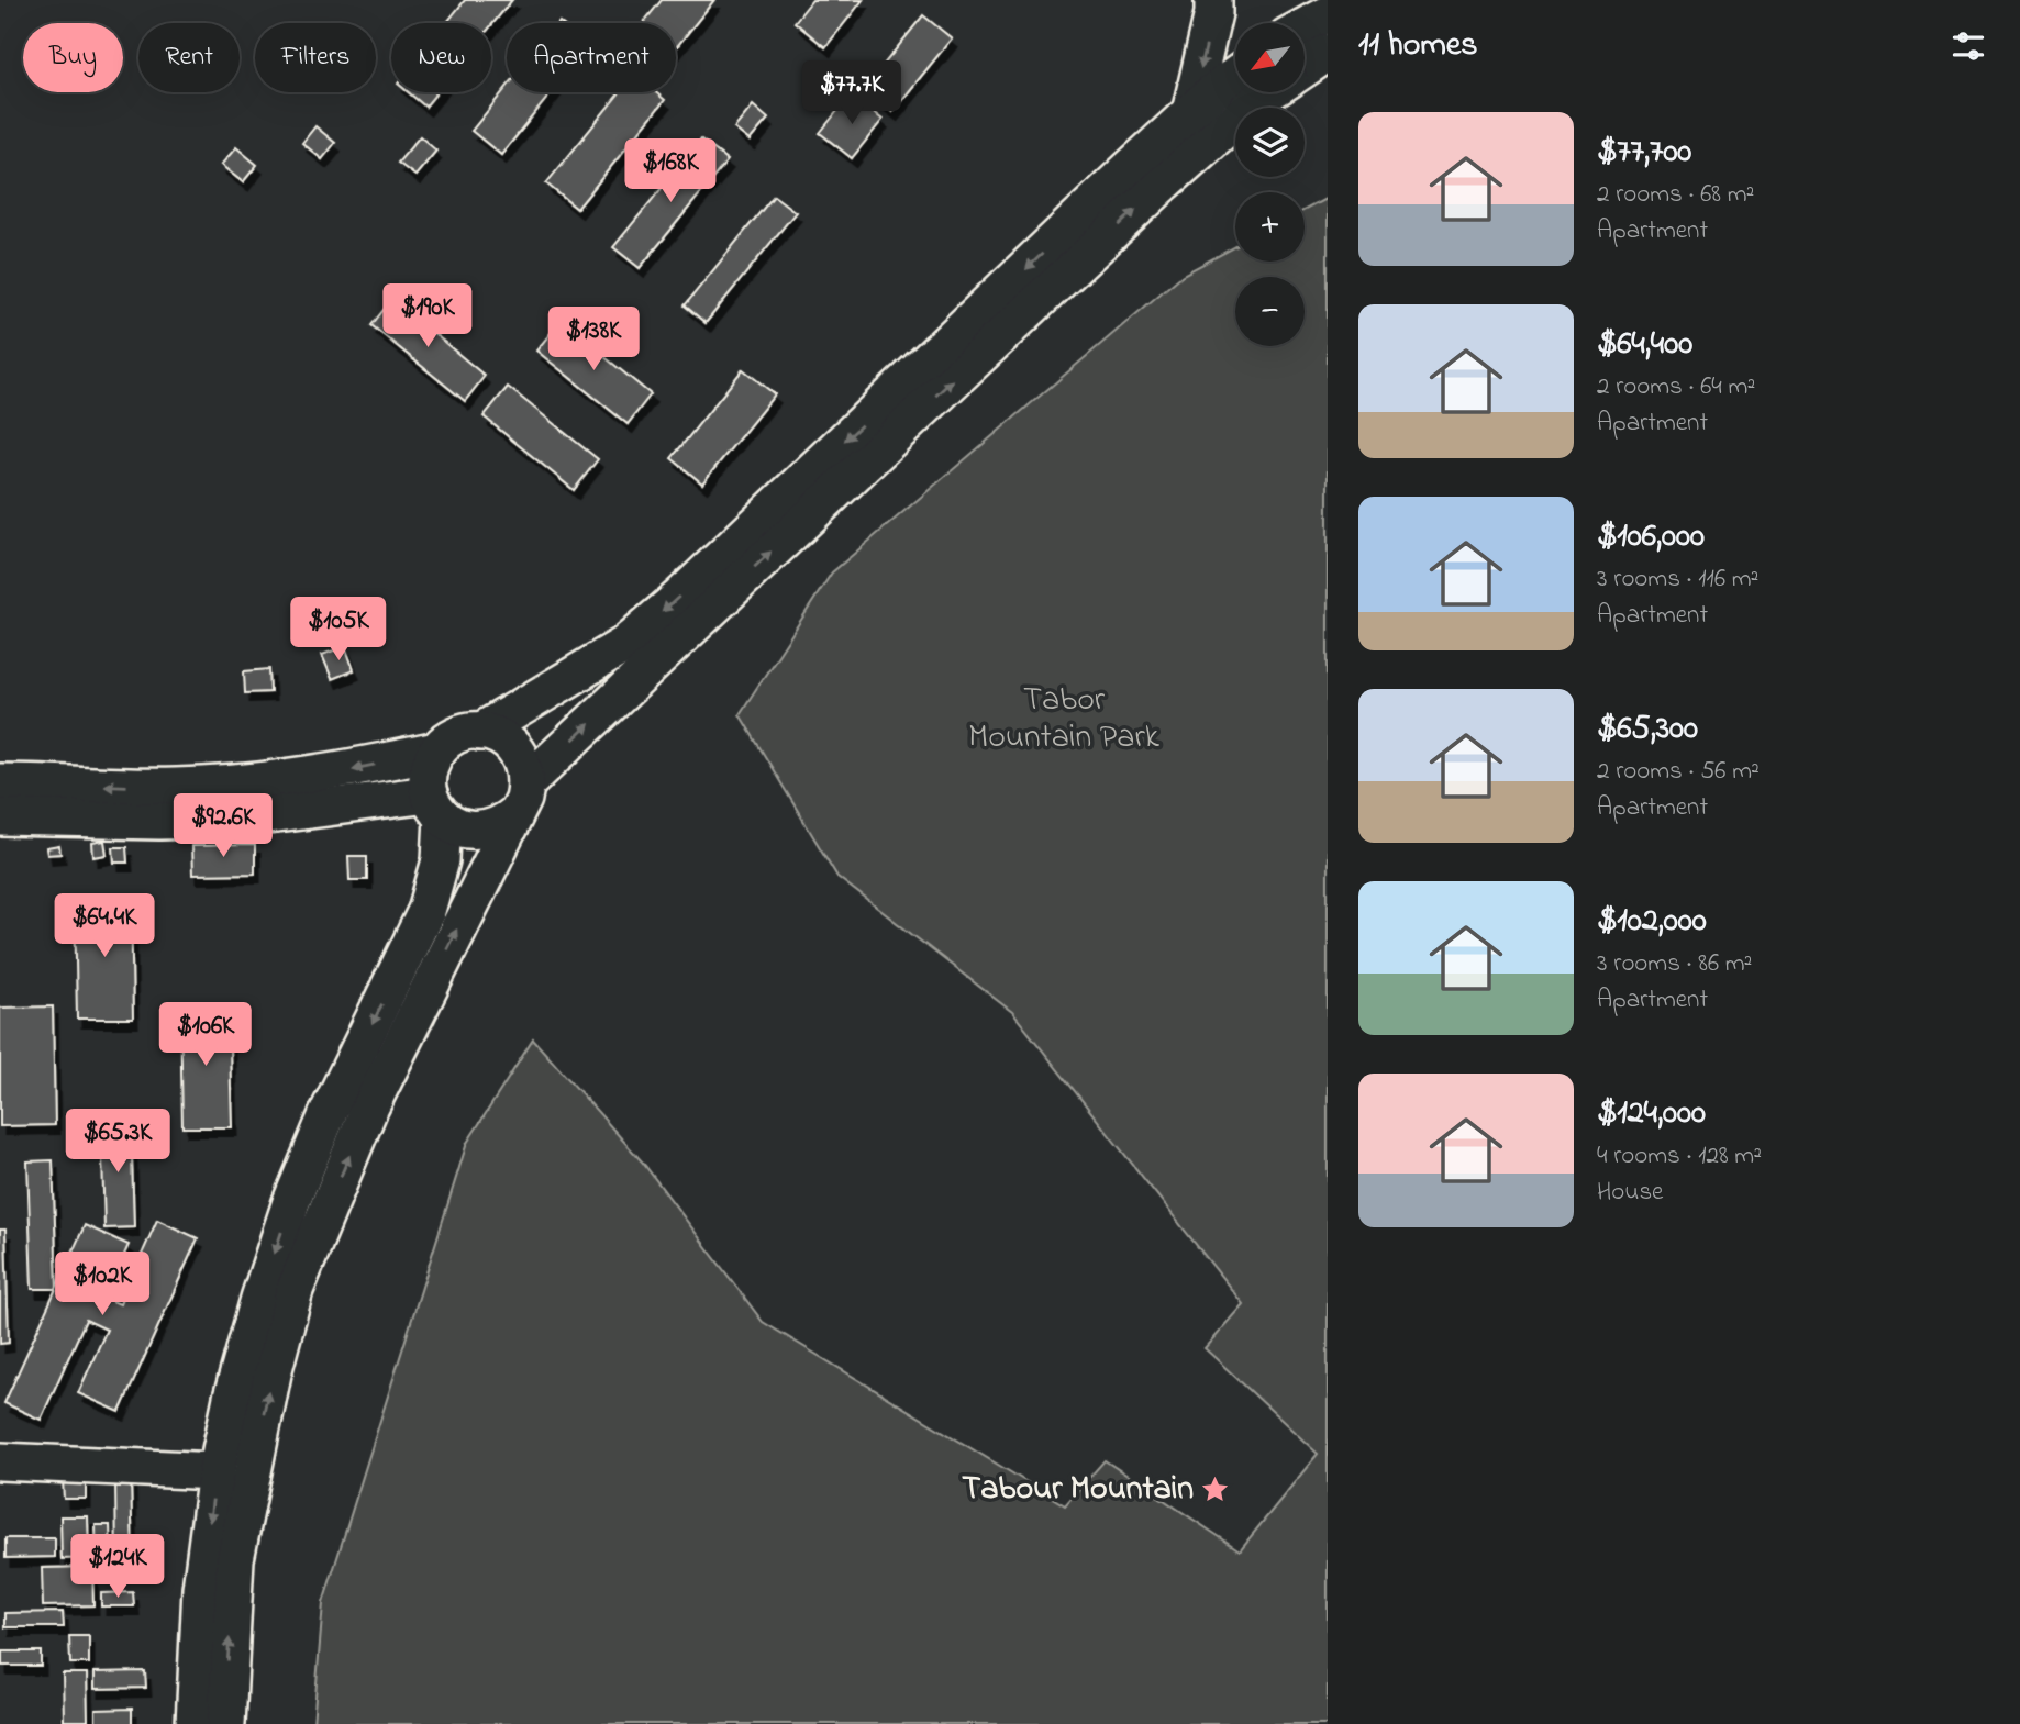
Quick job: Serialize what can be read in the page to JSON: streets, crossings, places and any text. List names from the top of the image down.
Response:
{
  "parks": ["Tabor Mountain Park"],
  "places": {
    "place": ["Tabour Mountain"]
  },
  "north": "bottom left",
  "page": {
    "heading": "11 homes",
    "map_buttons": ["+", "−"],
    "chip": [
      "Buy",
      "Rent",
      "Filters",
      "New",
      "Apartment"
    ],
    "price": [
      "$77.7K",
      "$168K",
      "$190K",
      "$138K",
      "$105K",
      "$92.6K",
      "$64.4K",
      "$106K",
      "$65.3K",
      "$102K",
      "$124K"
    ],
    "list": [
      {
        "name": "$77,700",
        "note": "2 rooms · 68 m² · Apartment"
      },
      {
        "name": "$64,400",
        "note": "2 rooms · 64 m² · Apartment"
      },
      {
        "name": "$106,000",
        "note": "3 rooms · 116 m² · Apartment"
      },
      {
        "name": "$65,300",
        "note": "2 rooms · 56 m² · Apartment"
      },
      {
        "name": "$102,000",
        "note": "3 rooms · 86 m² · Apartment"
      },
      {
        "name": "$124,000",
        "note": "4 rooms · 128 m² · House"
      }
    ]
  }
}
